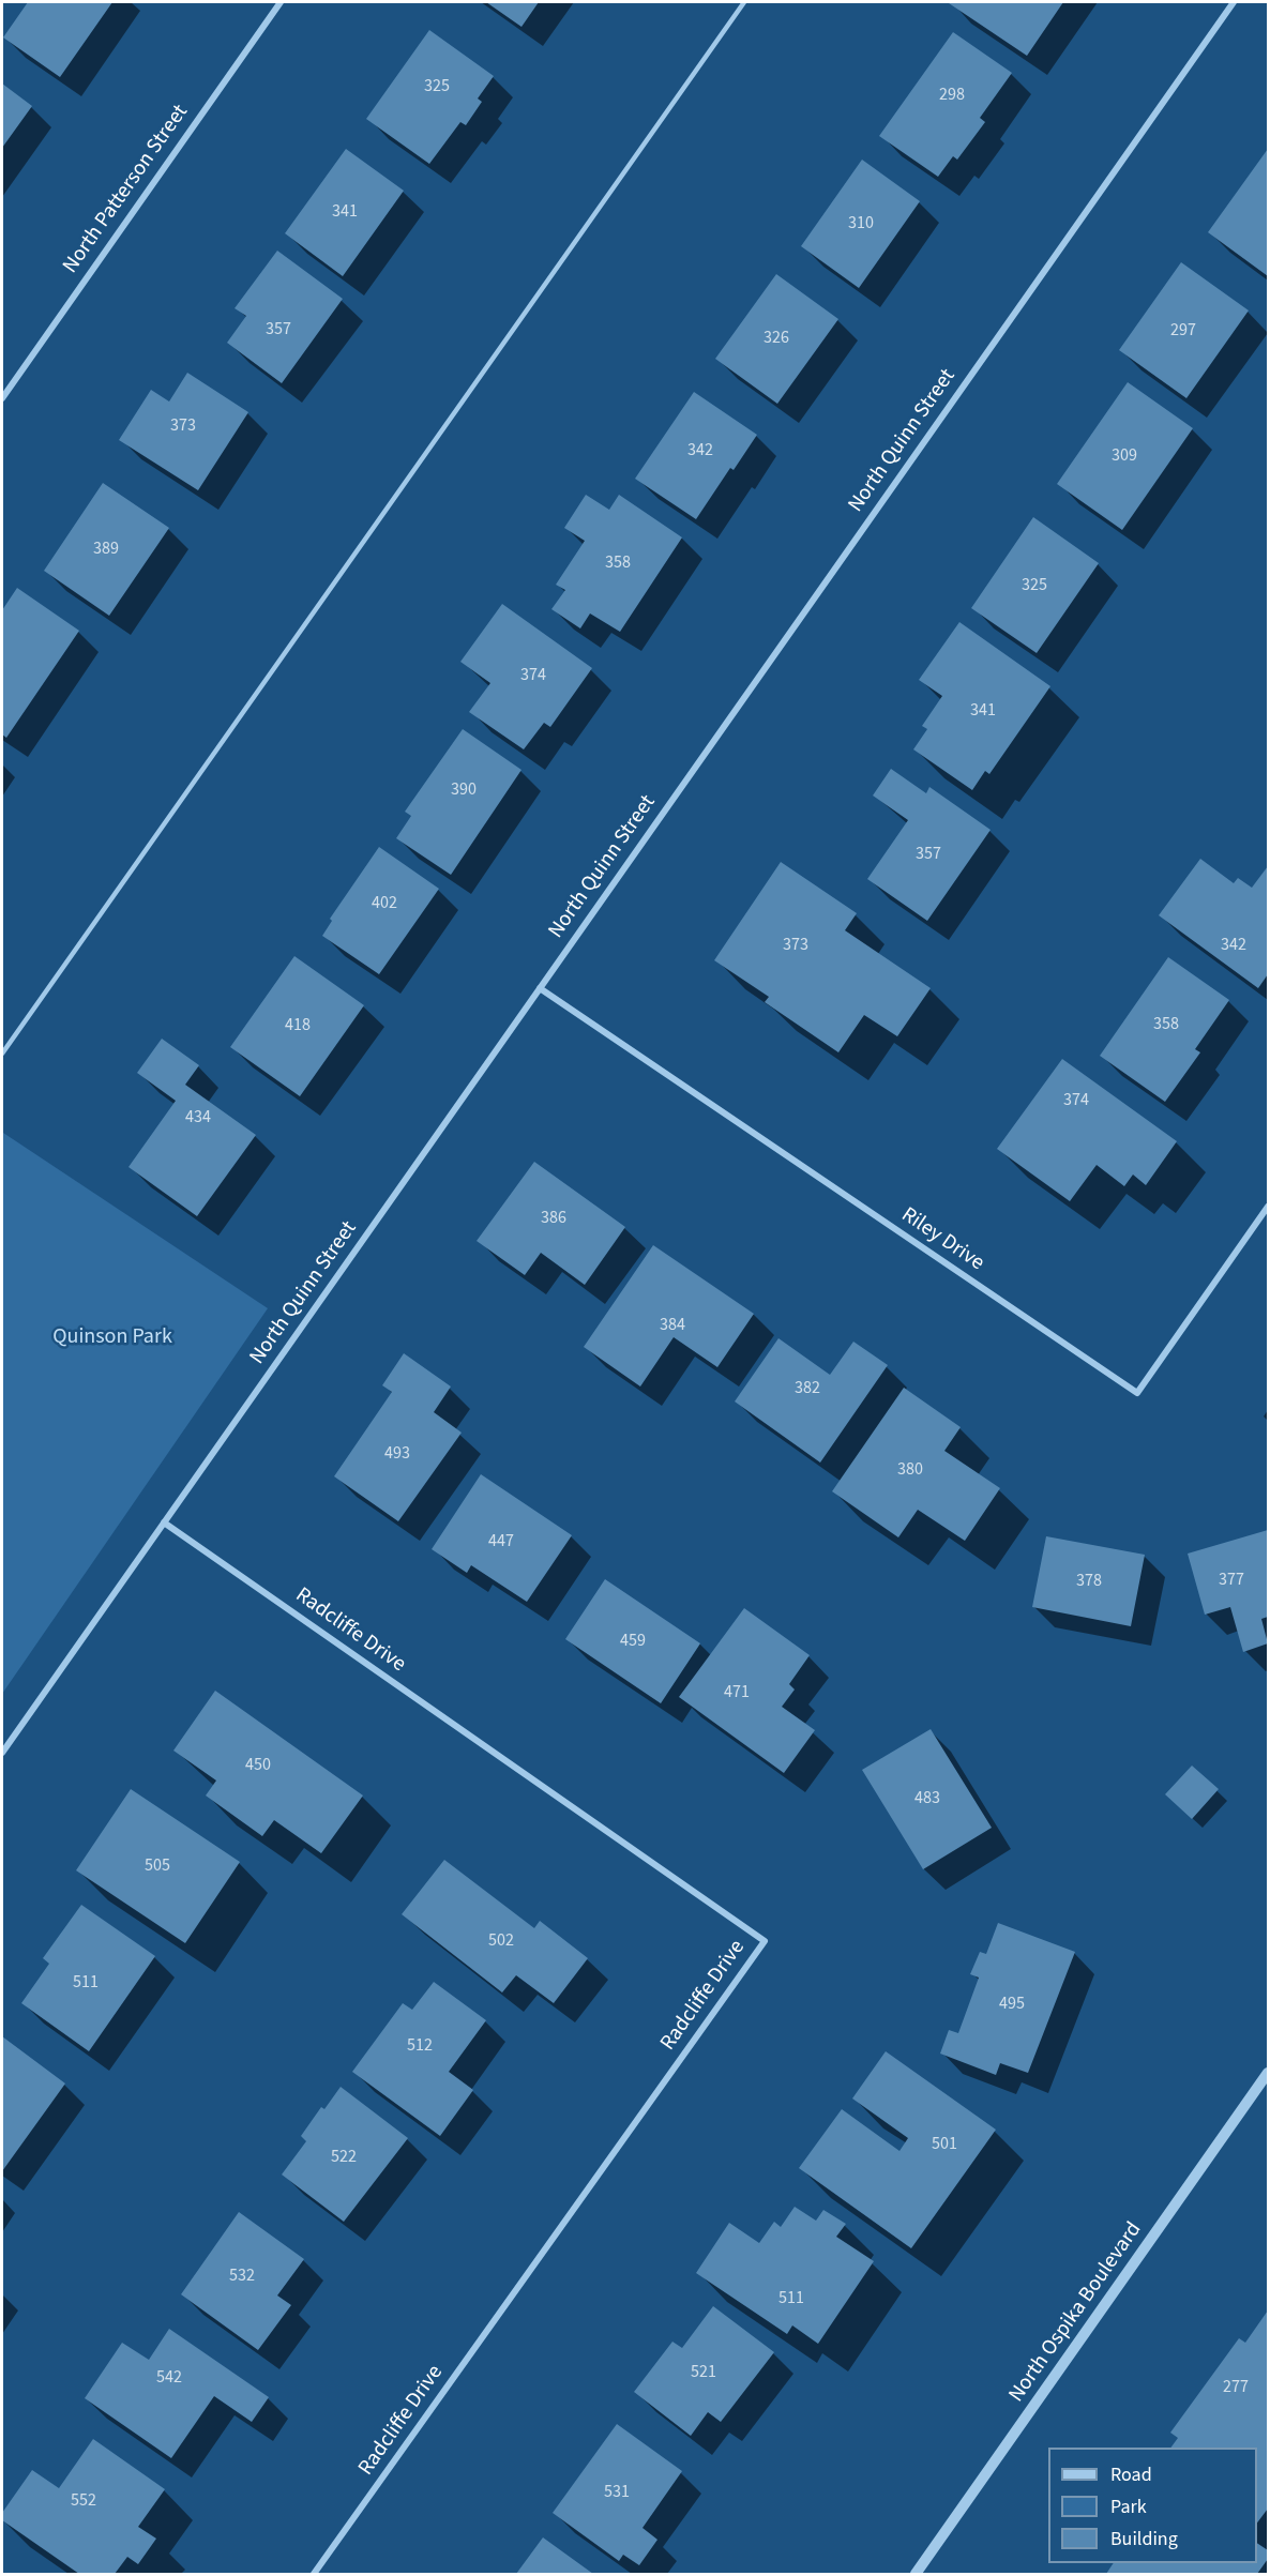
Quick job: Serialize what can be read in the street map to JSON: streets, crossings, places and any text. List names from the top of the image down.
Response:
{
  "streets": {
    "street": [
      "North Patterson Street",
      "North Quinn Street",
      "Riley Drive",
      "Radcliffe Drive",
      "North Ospika Boulevard"
    ]
  },
  "crossings": [
    ["North Quinn Street", "Riley Drive"],
    ["North Quinn Street", "Radcliffe Drive"]
  ],
  "parks": ["Quinson Park"],
  "house_numbers": [
    "325",
    "298",
    "341",
    "310",
    "357",
    "297",
    "326",
    "373",
    "342",
    "309",
    "389",
    "358",
    "325",
    "374",
    "341",
    "390",
    "357",
    "402",
    "373",
    "342",
    "358",
    "418",
    "374",
    "434",
    "386",
    "384",
    "382",
    "493",
    "380",
    "447",
    "377",
    "378",
    "459",
    "471",
    "450",
    "483",
    "505",
    "502",
    "511",
    "495",
    "512",
    "501",
    "522",
    "532",
    "511",
    "521",
    "542",
    "277",
    "531",
    "552"
  ],
  "legend": ["Road", "Park", "Building"]
}
